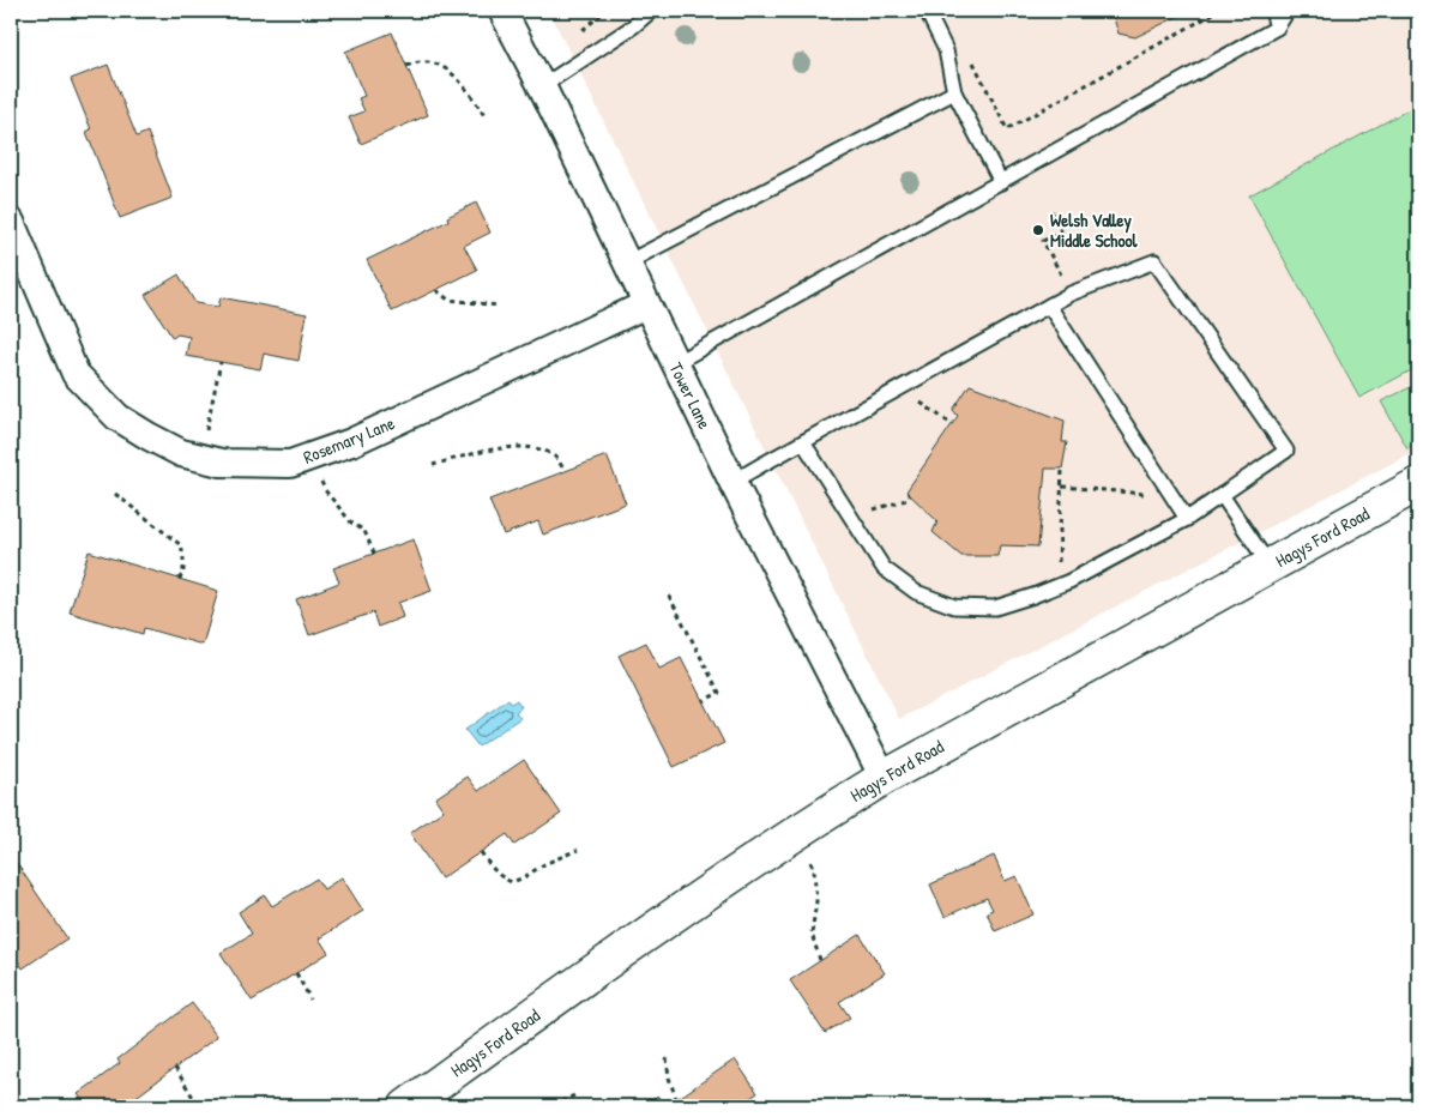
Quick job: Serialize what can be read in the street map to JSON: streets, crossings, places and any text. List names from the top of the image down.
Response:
{
  "streets": {
    "street": ["Tower Lane", "Rosemary Lane", "Hagys Ford Road"]
  },
  "crossings": [
    ["Tower Lane", "Rosemary Lane"],
    ["Tower Lane", "Hagys Ford Road"]
  ],
  "places": ["Welsh Valley Middle School"]
}
